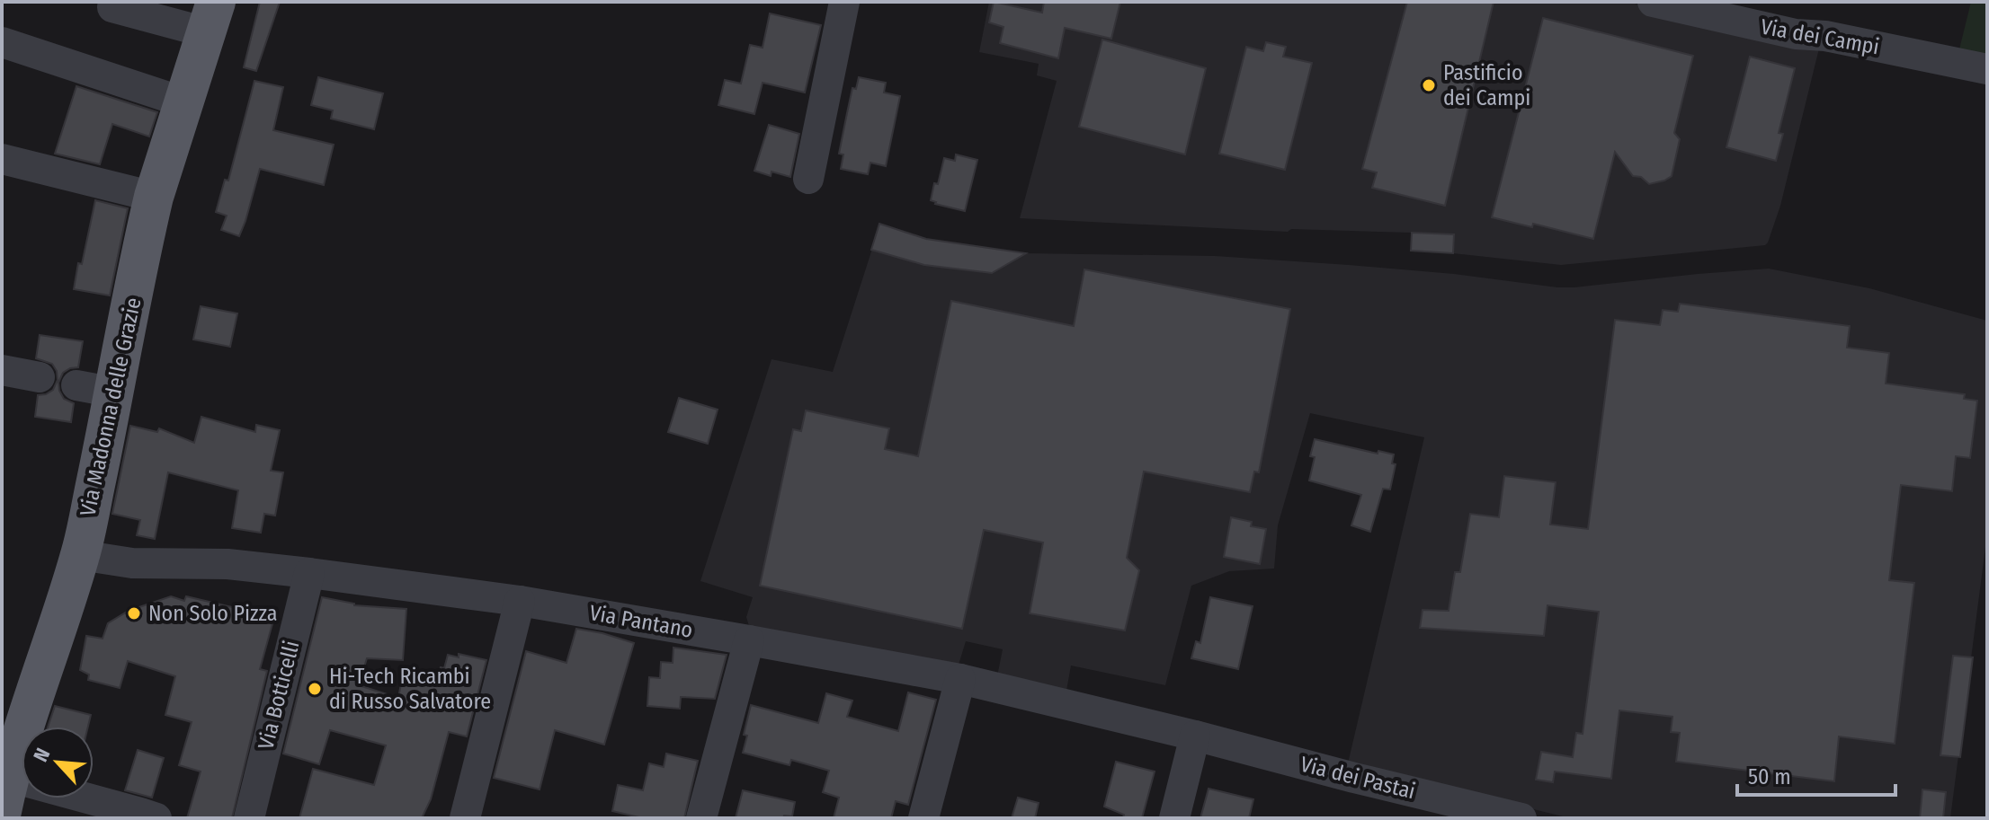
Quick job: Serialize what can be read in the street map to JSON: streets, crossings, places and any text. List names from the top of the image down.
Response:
{
  "streets": {
    "main road": ["Via Madonna delle Grazie"],
    "street": [
      "Via dei Campi",
      "Via Pantano",
      "Via Botticelli",
      "Via dei Pastai"
    ]
  },
  "crossings": [
    ["Via Madonna delle Grazie", "Via Pantano"],
    ["Via Pantano", "Via Botticelli"],
    ["Via Pantano", "Via dei Pastai"]
  ],
  "places": ["Pastificio dei Campi", "Non Solo Pizza", "Hi-Tech Ricambi di Russo Salvatore"],
  "scale_bar": "50 m",
  "north": "top left"
}
